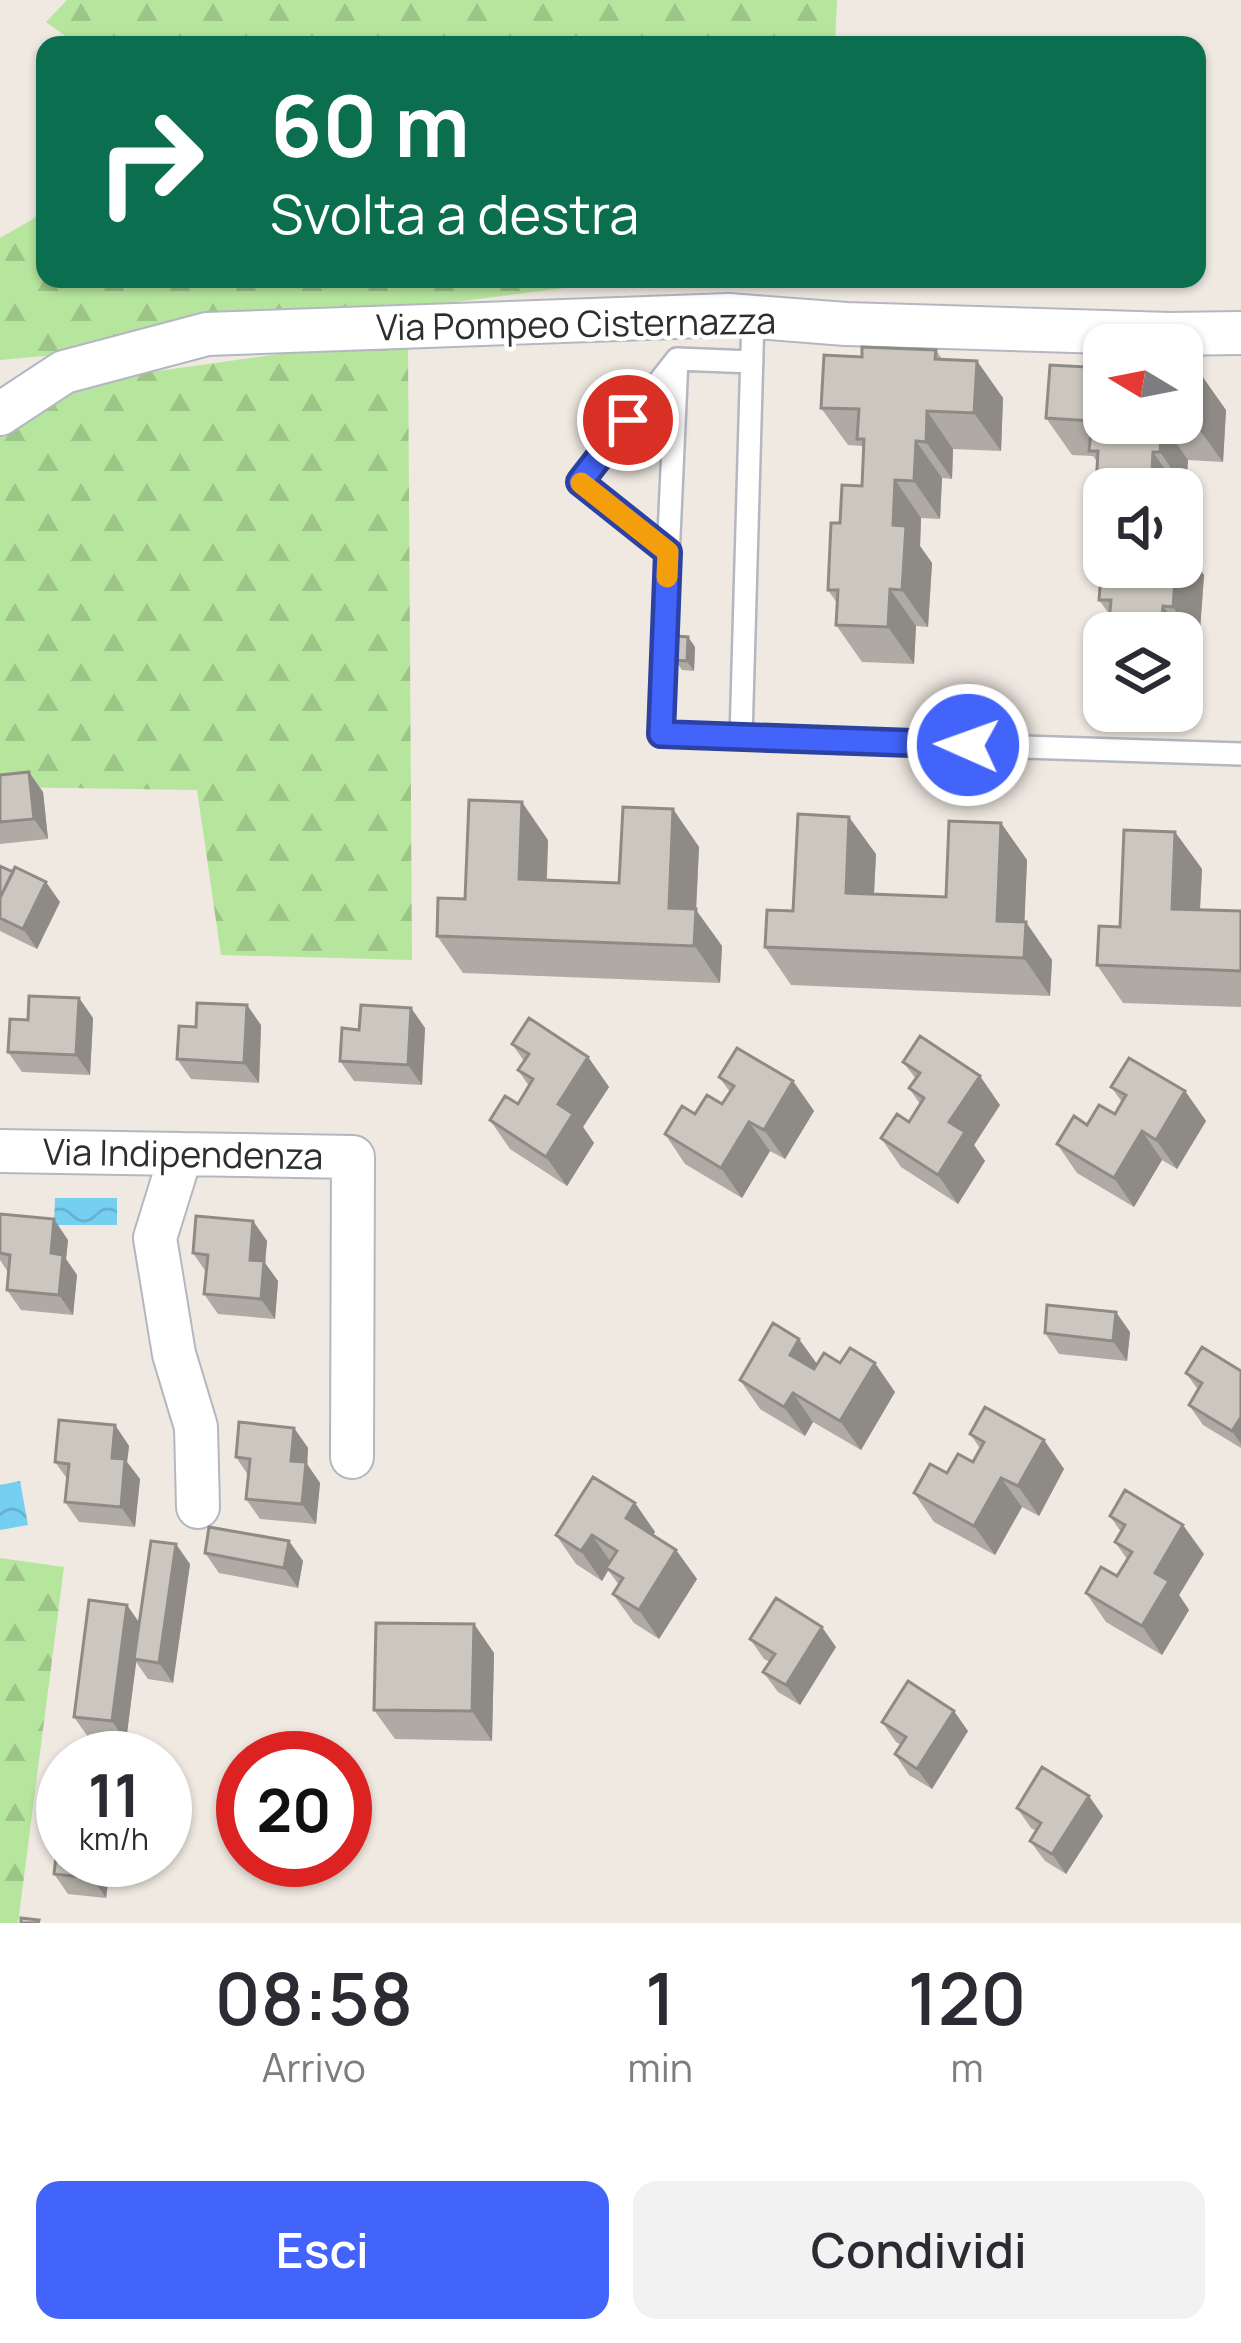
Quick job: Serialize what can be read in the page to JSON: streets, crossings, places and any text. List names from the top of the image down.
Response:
{
  "streets": {
    "street": ["Via Pompeo Cisternazza", "Via Indipendenza"]
  },
  "north": "left",
  "page": {
    "turn": ["60 m", "Svolta a destra"],
    "speed": "11 km/h",
    "limit": "20",
    "eta": [
      "08:58",
      "Arrivo",
      "1",
      "min",
      "120",
      "m"
    ],
    "buttons": ["Esci", "Condividi"]
  }
}
